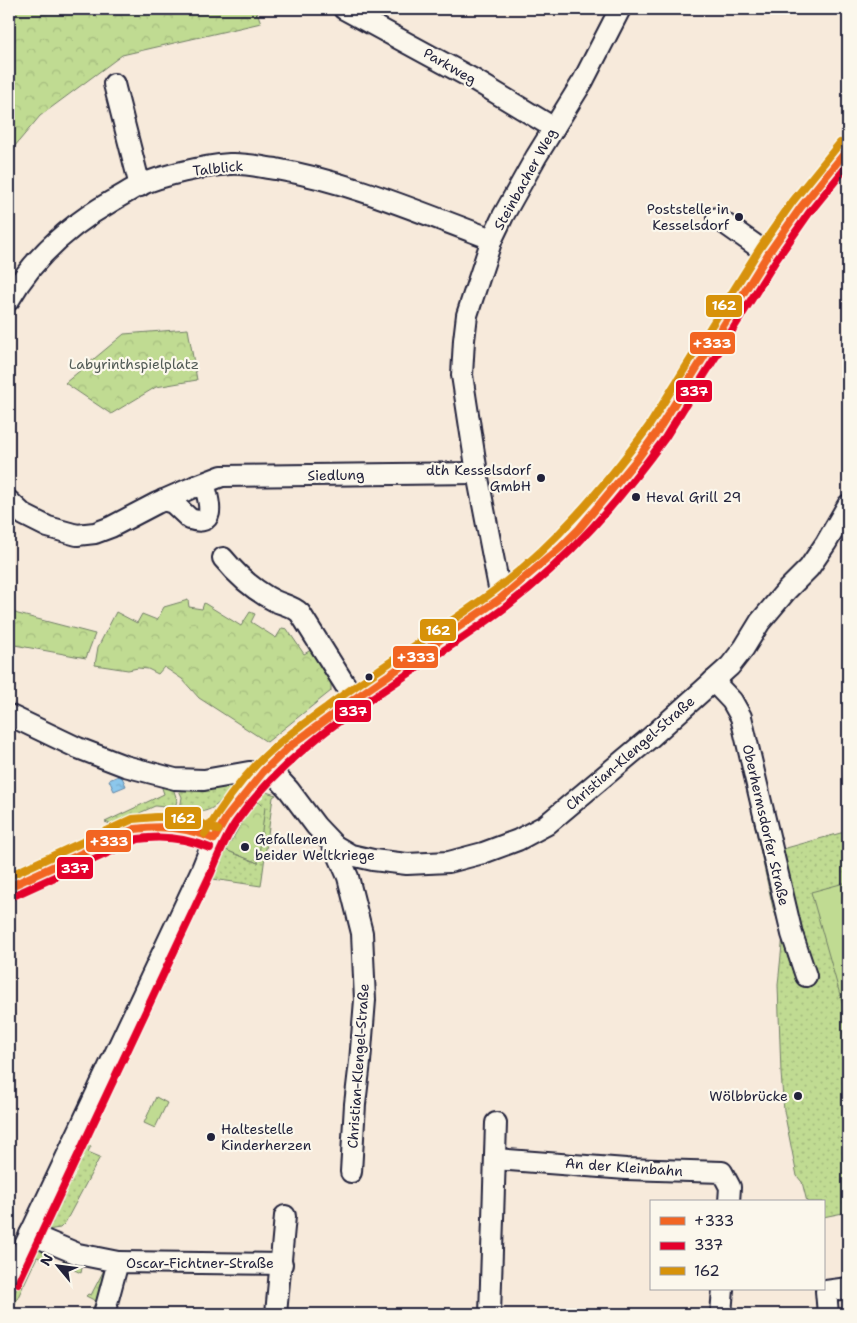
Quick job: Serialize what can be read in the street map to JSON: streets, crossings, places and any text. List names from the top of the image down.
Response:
{
  "streets": {
    "street": [
      "Parkweg",
      "Talblick",
      "Steinbacher Weg",
      "Siedlung",
      "Christian-Klengel-Straße",
      "Oberhermsdorfer Straße",
      "An der Kleinbahn",
      "Oscar-Fichtner-Straße"
    ]
  },
  "crossings": [
    ["Parkweg", "Steinbacher Weg"],
    ["Talblick", "Steinbacher Weg"],
    ["Steinbacher Weg", "Siedlung"],
    ["Christian-Klengel-Straße", "Oberhermsdorfer Straße"]
  ],
  "parks": ["Labyrinthspielplatz"],
  "places": [
    "Poststelle in Kesselsdorf",
    "dth Kesselsdorf GmbH",
    "Heval Grill 29",
    "Gefallenen beider Weltkriege",
    "Wölbbrücke",
    "Haltestelle Kinderherzen"
  ],
  "lines": ["transit line 162", "transit line +333", "transit line 337"],
  "legend": ["+333", "337", "162"],
  "north": "top left"
}
